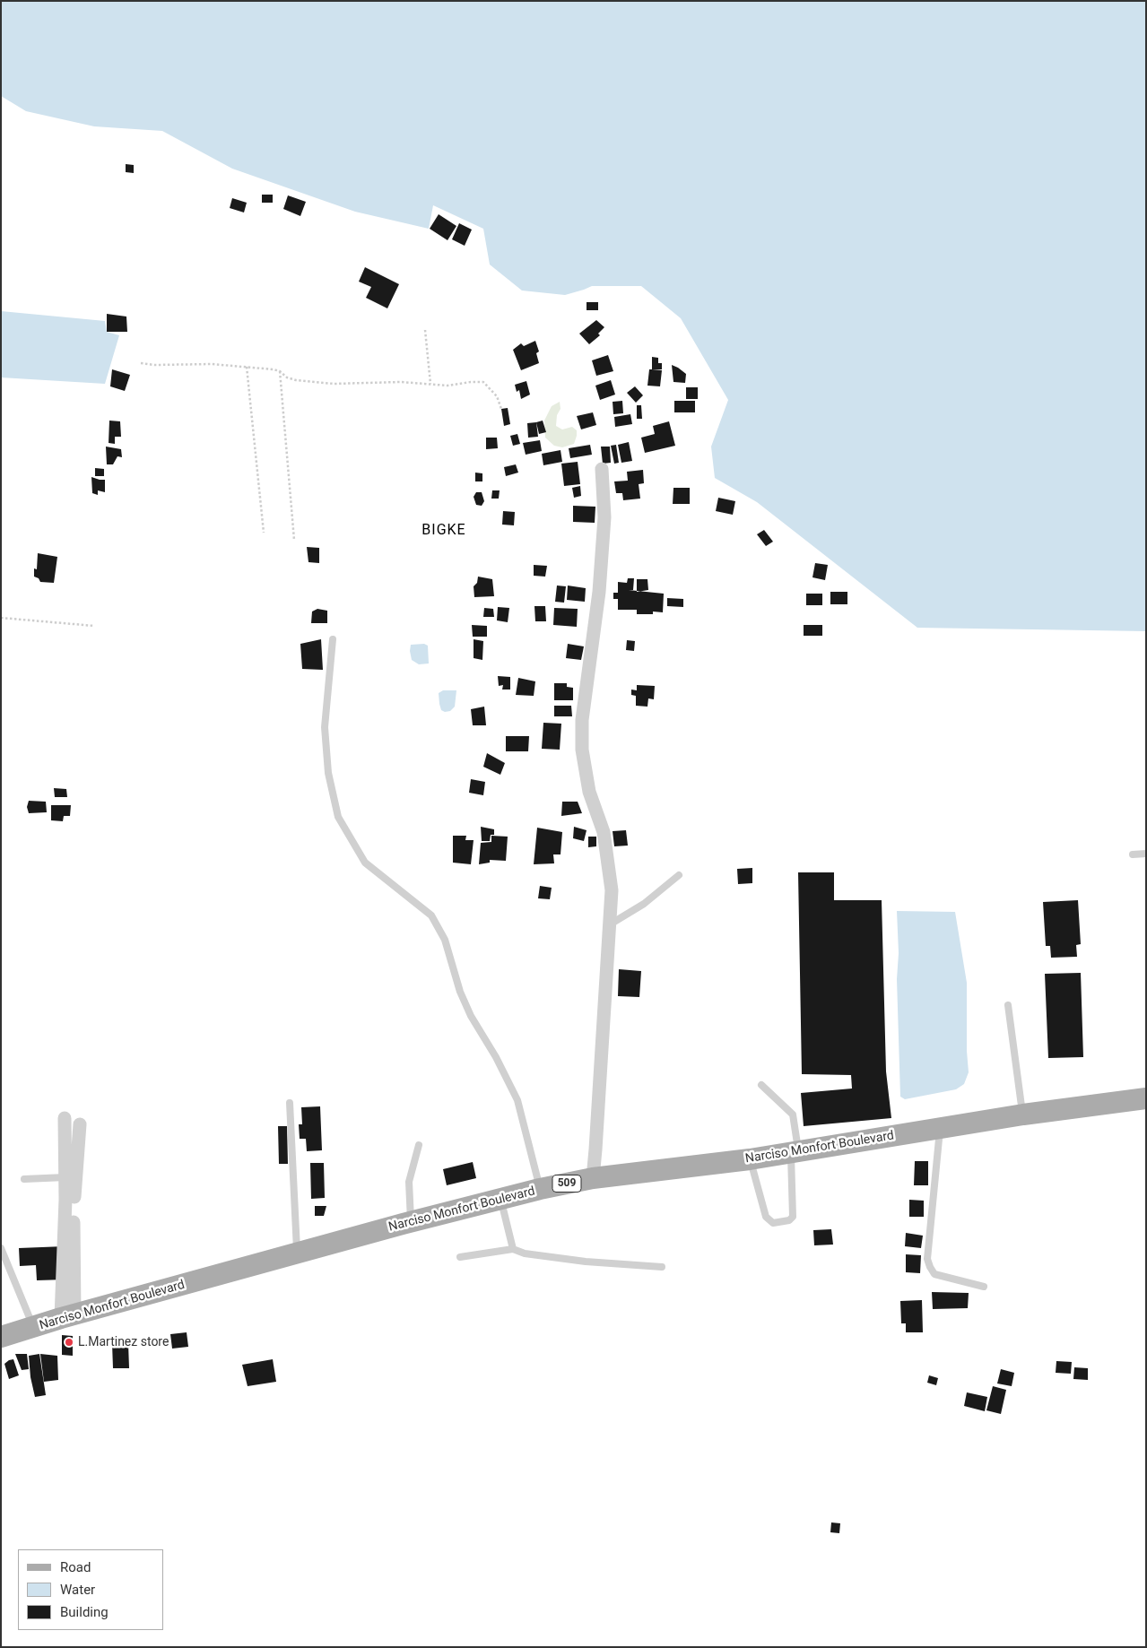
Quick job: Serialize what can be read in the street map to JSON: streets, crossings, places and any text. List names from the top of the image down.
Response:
{
  "streets": {
    "main road": ["Narciso Monfort Boulevard", "509"]
  },
  "districts": ["BIGKE"],
  "places": ["L.Martinez store"],
  "legend": ["Road", "Water", "Building"]
}
